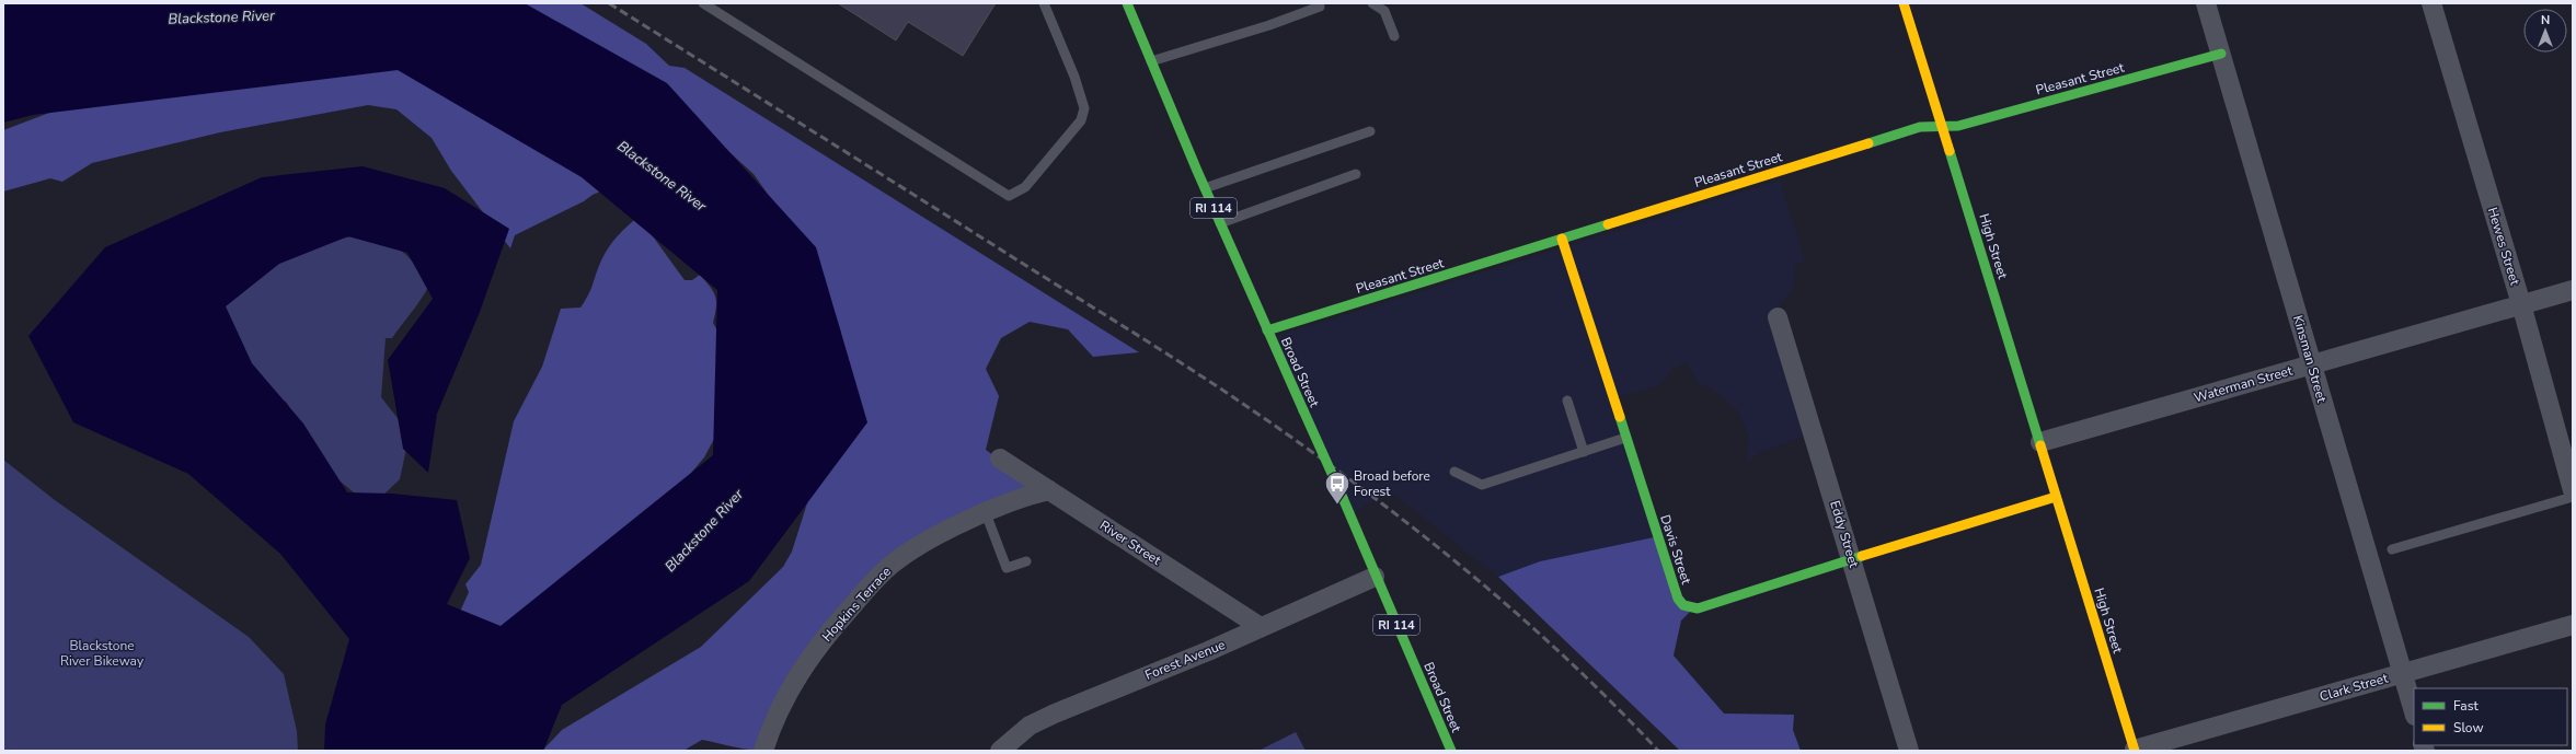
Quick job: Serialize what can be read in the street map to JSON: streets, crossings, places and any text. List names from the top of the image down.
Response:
{
  "streets": {
    "street": [
      "Pleasant Street",
      "RI 114",
      "High Street",
      "Hewes Street",
      "Kinsman Street",
      "Broad Street",
      "Waterman Street",
      "Eddy Street",
      "River Street",
      "Davis Street",
      "Hopkins Terrace",
      "Forest Avenue",
      "Clark Street"
    ]
  },
  "crossings": [
    ["Pleasant Street", "High Street"],
    ["Pleasant Street", "Kinsman Street"],
    ["Pleasant Street", "Broad Street"],
    ["Pleasant Street", "Davis Street"],
    ["High Street", "Waterman Street"],
    ["High Street", "Davis Street"],
    ["High Street", "Clark Street"],
    ["Hewes Street", "Waterman Street"],
    ["Kinsman Street", "Waterman Street"],
    ["Kinsman Street", "Clark Street"],
    ["Broad Street", "Forest Avenue"],
    ["Eddy Street", "Davis Street"],
    ["River Street", "Hopkins Terrace"],
    ["River Street", "Forest Avenue"]
  ],
  "water": ["Blackstone River"],
  "parks": ["Blackstone River Bikeway"],
  "places": {
    "bus stop": ["Broad before Forest"]
  },
  "legend": ["Fast", "Slow"],
  "north": "top"
}
